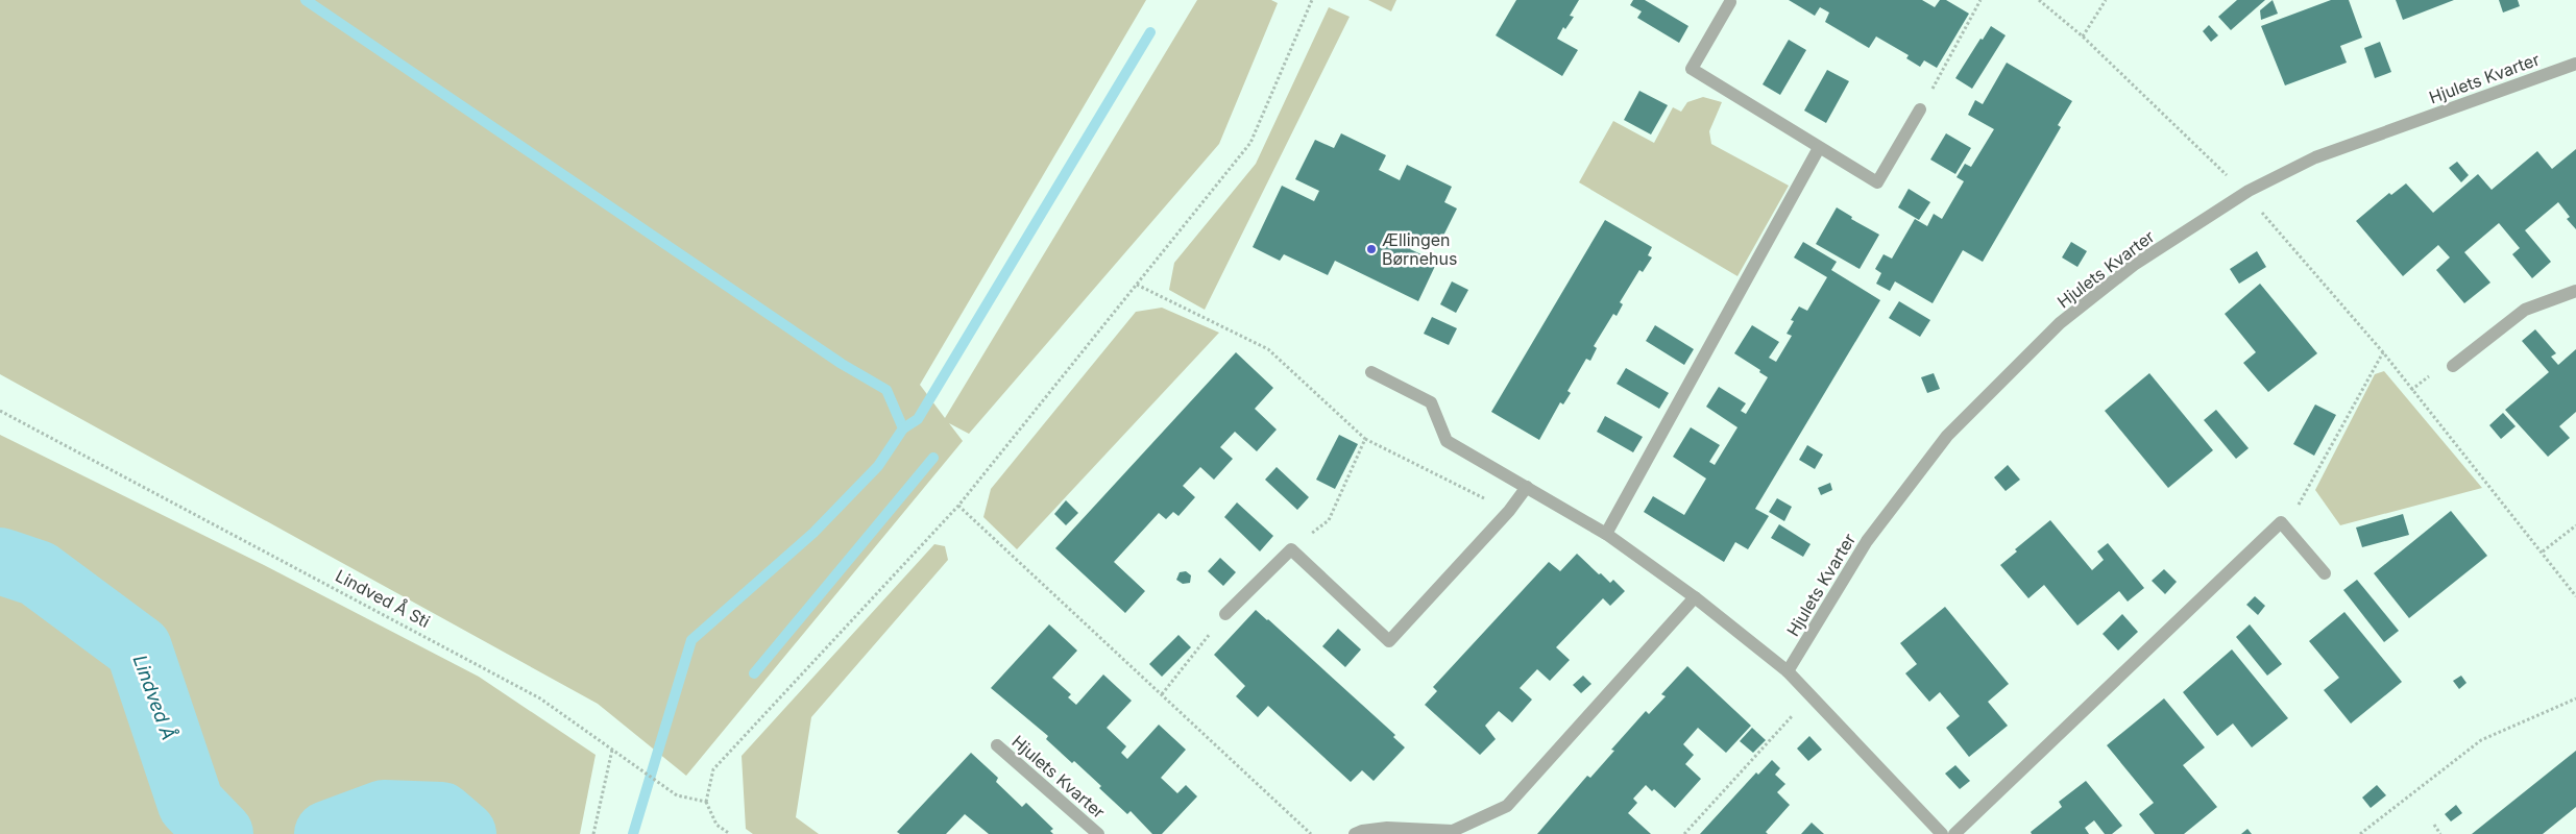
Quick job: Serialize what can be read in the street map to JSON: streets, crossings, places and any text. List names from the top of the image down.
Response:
{
  "streets": {
    "street": ["Hjulets Kvarter"],
    "path": ["Lindved Å Sti"]
  },
  "water": ["Lindved Å"],
  "places": ["Ællingen Børnehus"]
}
